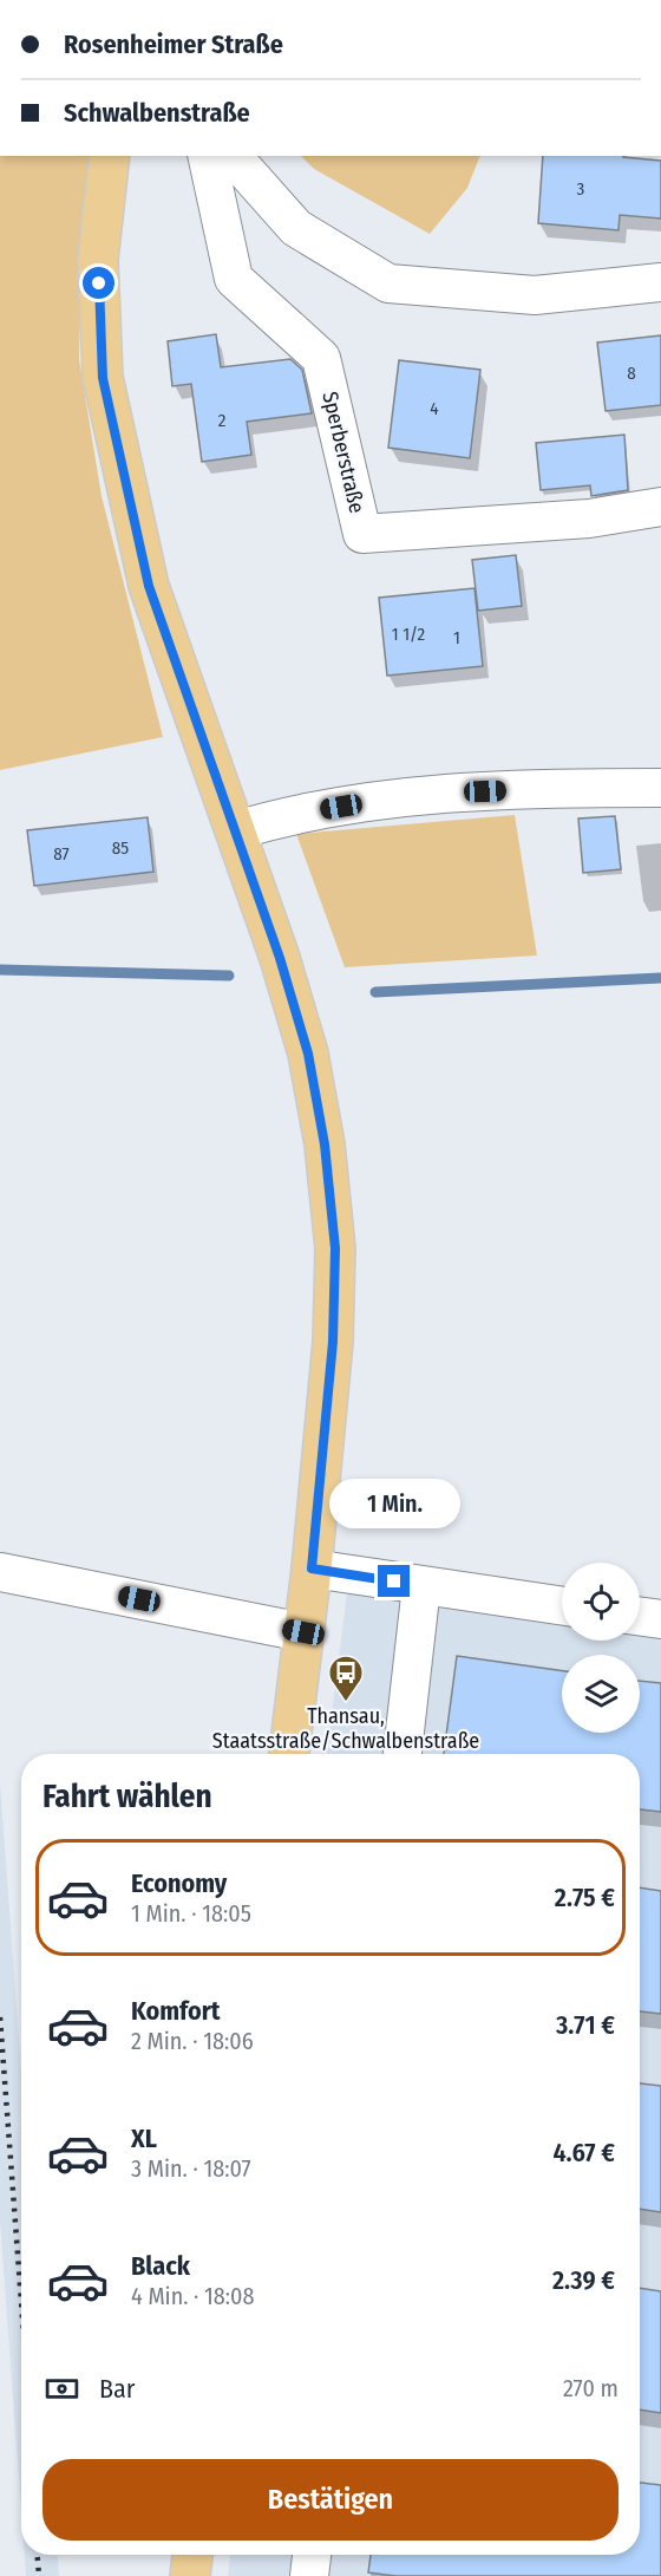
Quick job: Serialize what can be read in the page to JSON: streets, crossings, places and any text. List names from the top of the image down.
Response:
{
  "streets": {
    "street": ["Sperberstraße"]
  },
  "places": {
    "bus stop": ["Thansau, Staatsstraße/Schwalbenstraße"]
  },
  "house_numbers": [
    "3",
    "8",
    "4",
    "2",
    "1 1/2",
    "1",
    "85",
    "87"
  ],
  "page": {
    "banner": ["Rosenheimer Straße", "Schwalbenstraße"],
    "bubble": "1 Min.",
    "heading": "Fahrt wählen",
    "list": [
      {
        "name": "Economy",
        "note": "1 Min. · 18:05",
        "value": "2.75 €"
      },
      {
        "name": "Komfort",
        "note": "2 Min. · 18:06",
        "value": "3.71 €"
      },
      {
        "name": "XL",
        "note": "3 Min. · 18:07",
        "value": "4.67 €"
      },
      {
        "name": "Black",
        "note": "4 Min. · 18:08",
        "value": "2.39 €"
      }
    ],
    "pay": ["Bar", "270 m"],
    "buttons": "Bestätigen"
  }
}
